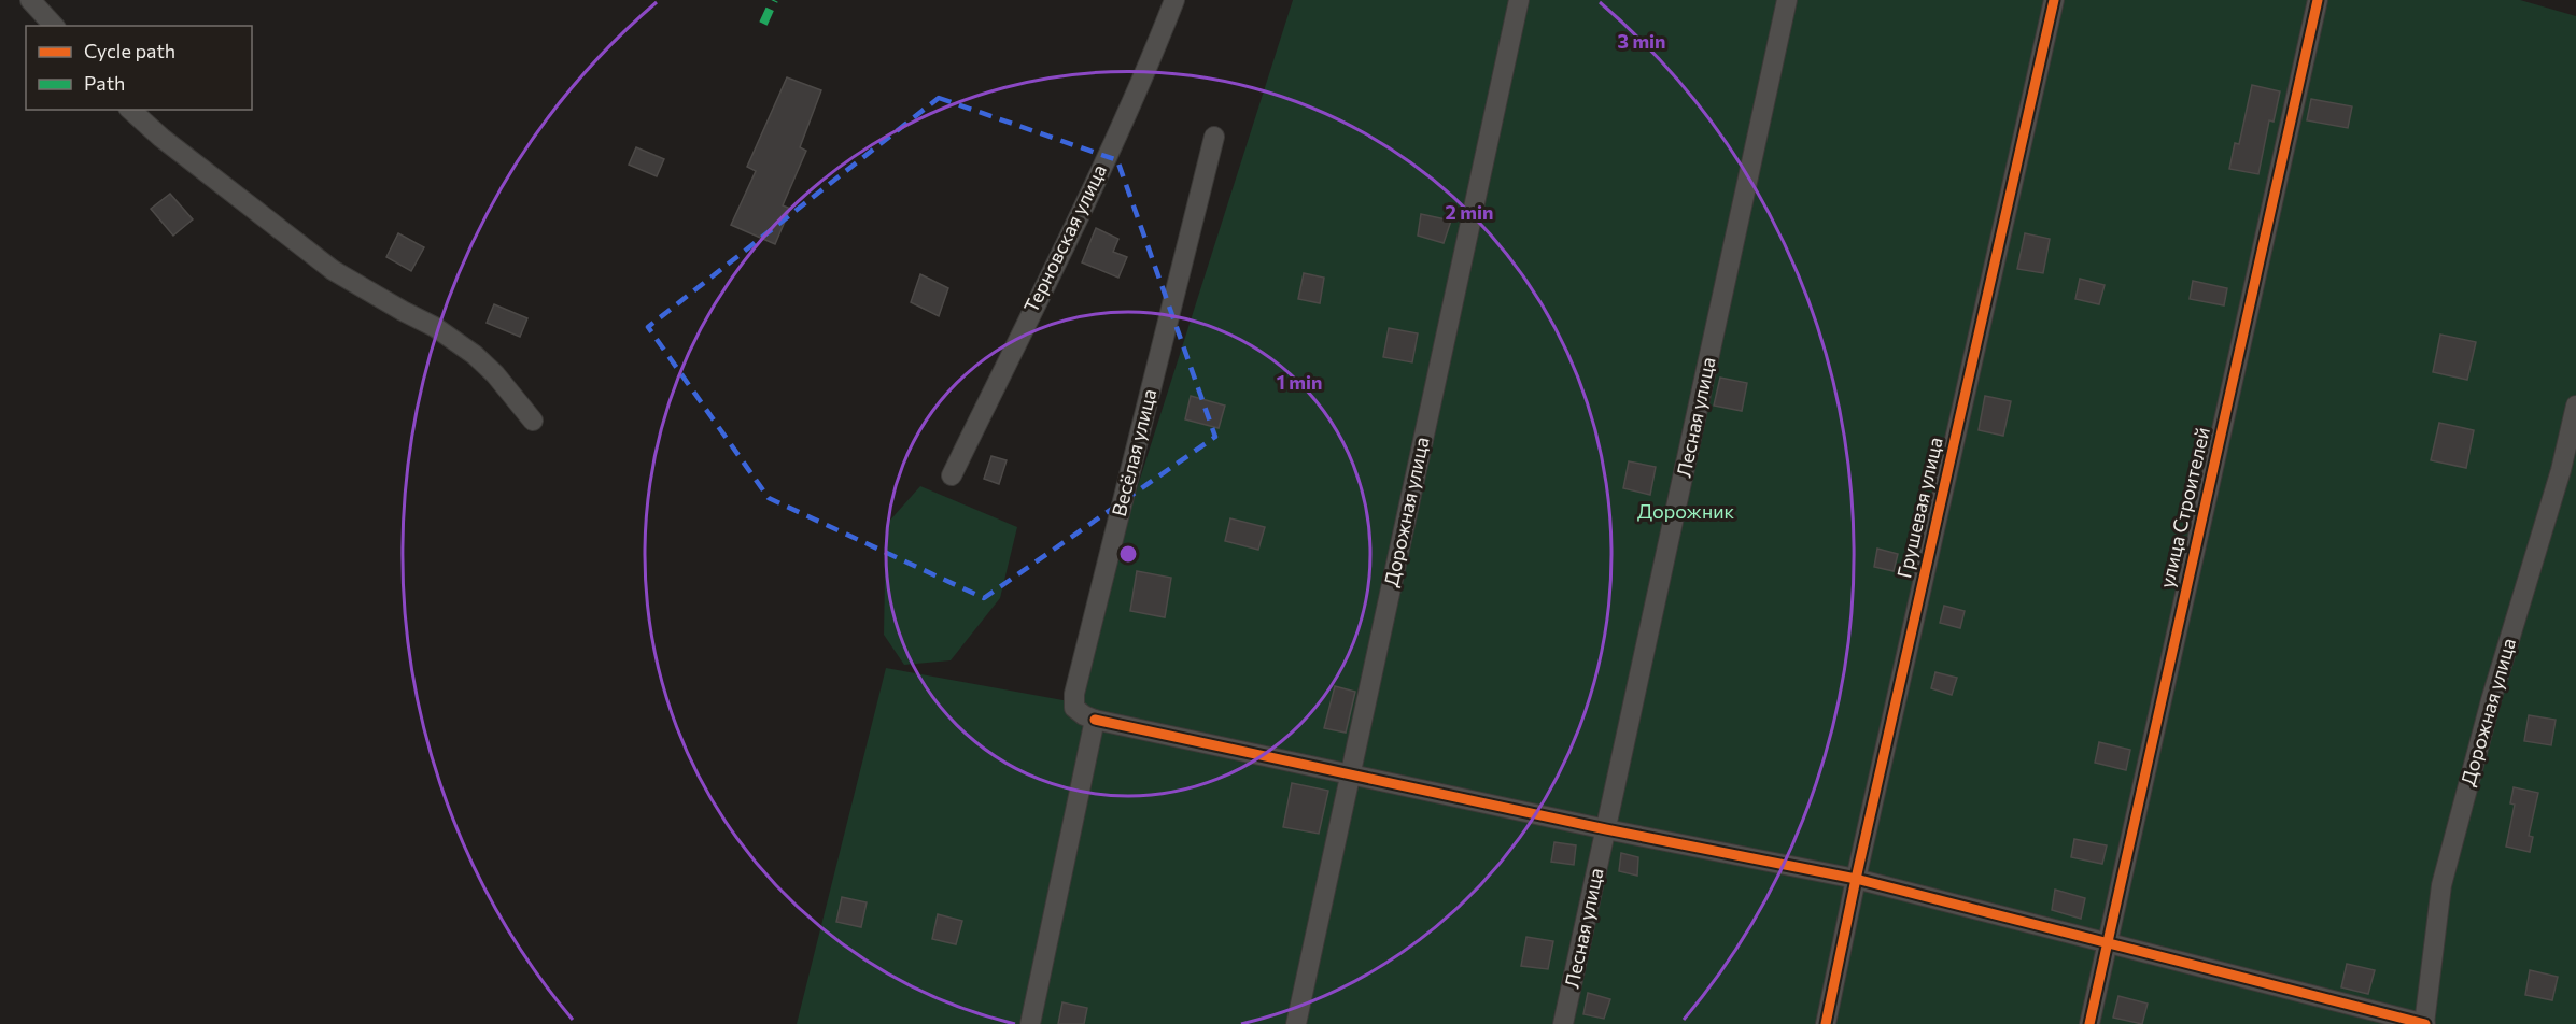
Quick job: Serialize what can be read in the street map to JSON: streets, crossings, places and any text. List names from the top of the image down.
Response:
{
  "streets": {
    "street": [
      "Терновская улица",
      "Лесная улица",
      "Весёлая улица",
      "Грушевая улица",
      "улица Строителей",
      "Дорожная улица"
    ]
  },
  "parks": ["Дорожник"],
  "legend": ["Cycle path", "Path"],
  "rings": ["3 min", "2 min", "1 min"]
}
